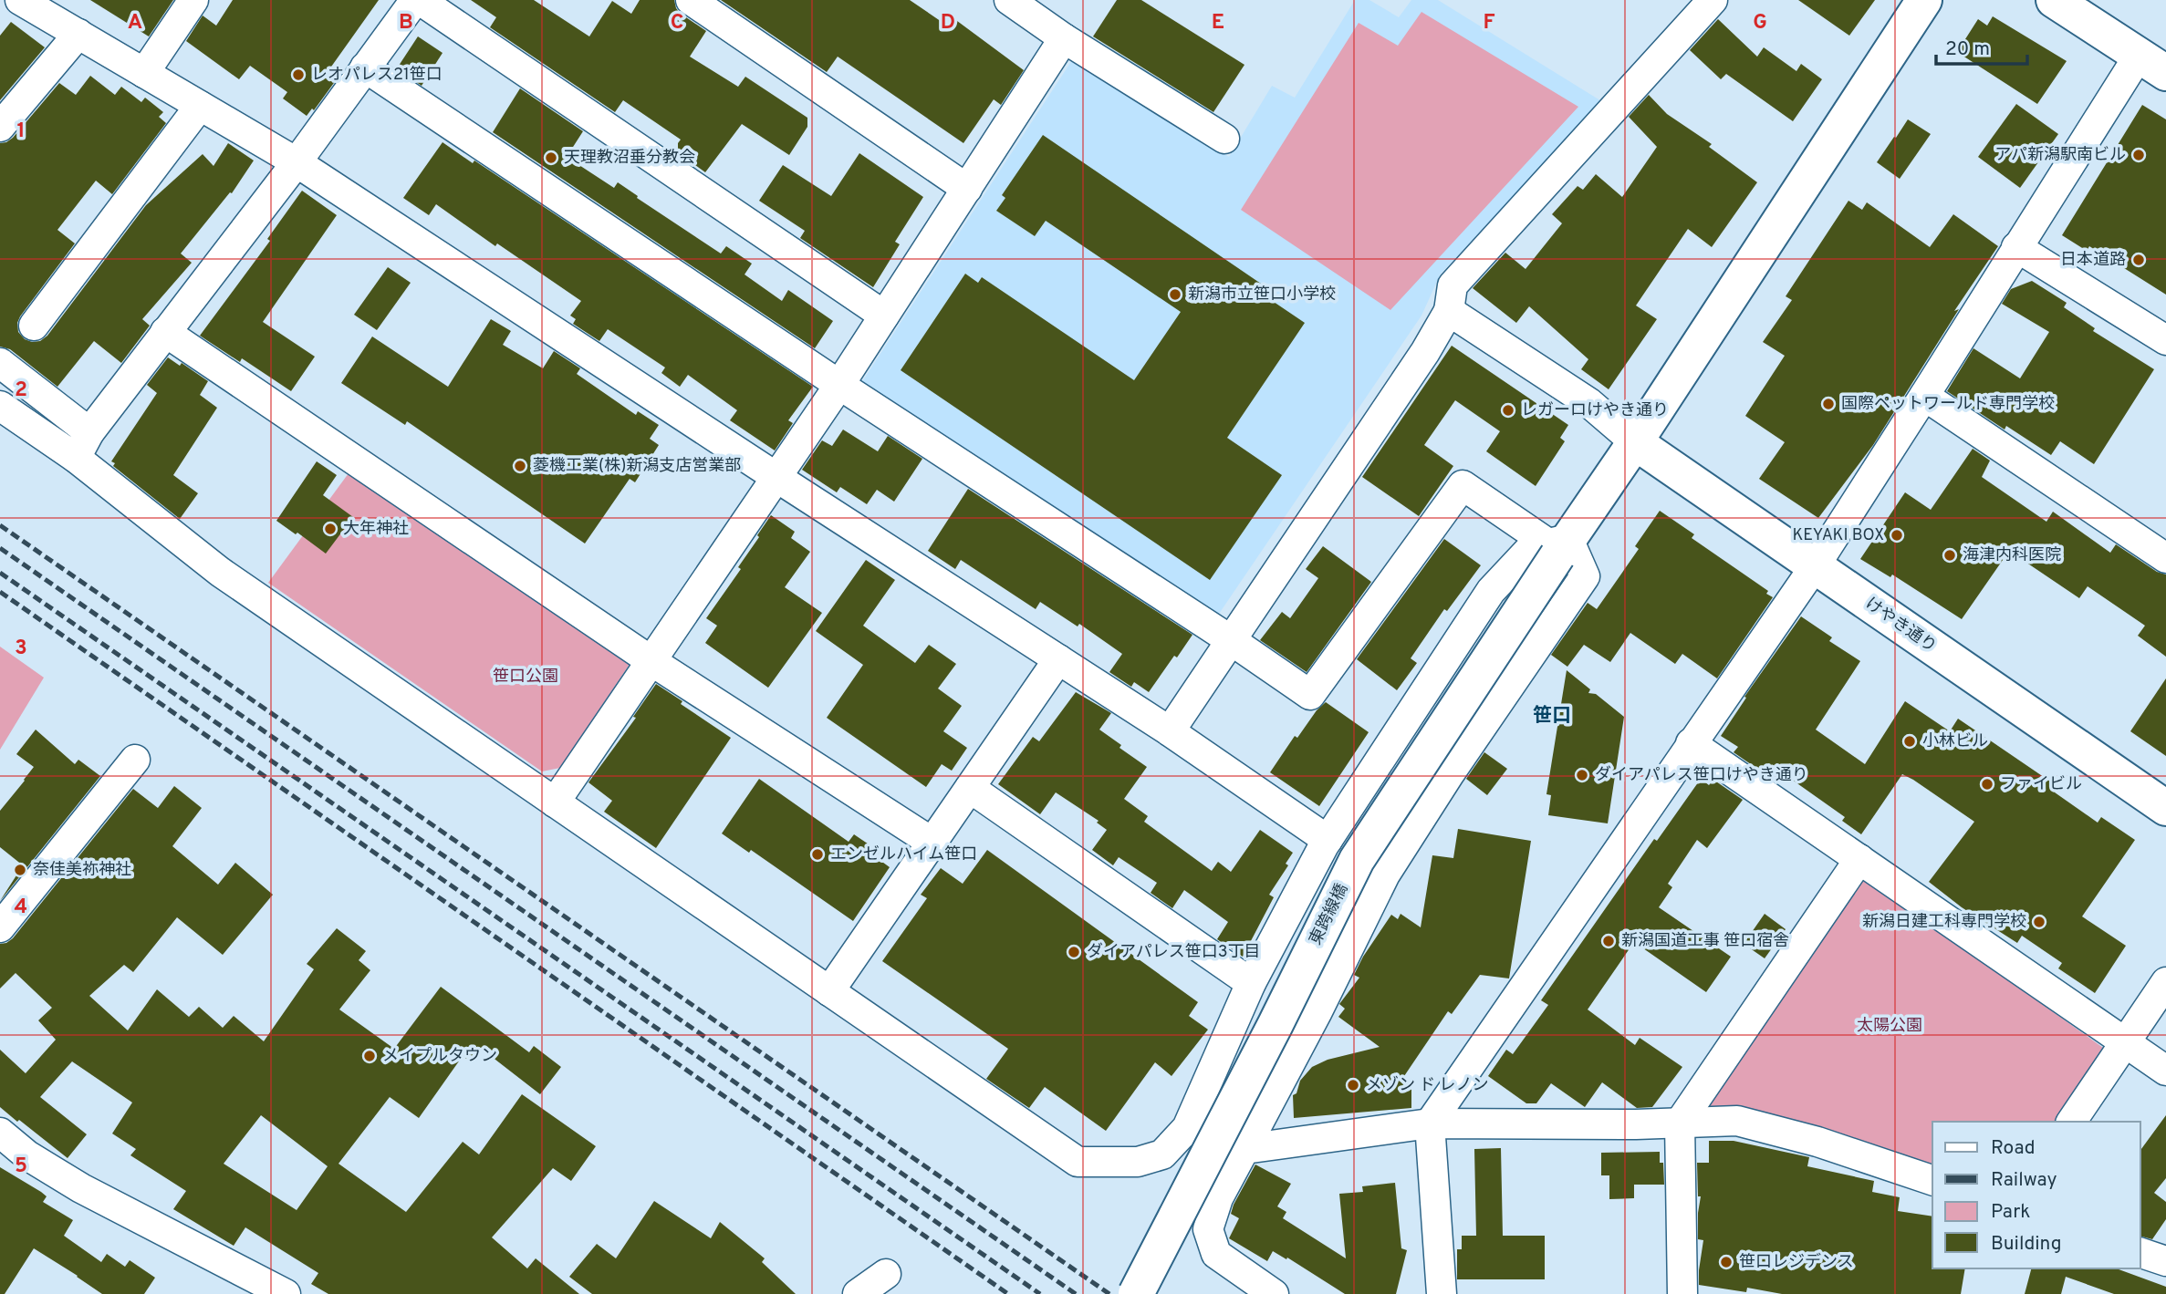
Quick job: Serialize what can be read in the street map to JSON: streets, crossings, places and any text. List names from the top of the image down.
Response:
{
  "streets": {
    "street": ["けやき通り", "東跨線橋"]
  },
  "crossings": [
    ["けやき通り", "東跨線橋"]
  ],
  "districts": ["笹口"],
  "parks": ["笹口公園", "太陽公園"],
  "places": [
    "レオパレス21笹口",
    "アパ新潟駅南ビル",
    "天理教沼垂分教会",
    "日本道路",
    "新潟市立笹口小学校",
    "国際ペットワールド専門学校",
    "レガーロけやき通り",
    "菱機工業(株)新潟支店営業部",
    "大年神社",
    "KEYAKI BOX",
    "海津内科医院",
    "小林ビル",
    "ダイアパレス笹口けやき通り",
    "ファイビル",
    "エンゼルハイム笹口",
    "奈佳美祢神社",
    "新潟日建工科専門学校",
    "新潟国道工事 笹口宿舎",
    "ダイアパレス笹口3丁目",
    "メイプルタウン",
    "メゾン ド レノン",
    "笹口レジデンス"
  ],
  "legend": [
    "Road",
    "Railway",
    "Park",
    "Building"
  ],
  "scale_bar": "20 m",
  "grid": {
    "columns": [
      "A",
      "B",
      "C",
      "D",
      "E",
      "F",
      "G"
    ],
    "rows": [
      "1",
      "2",
      "3",
      "4",
      "5"
    ]
  }
}
